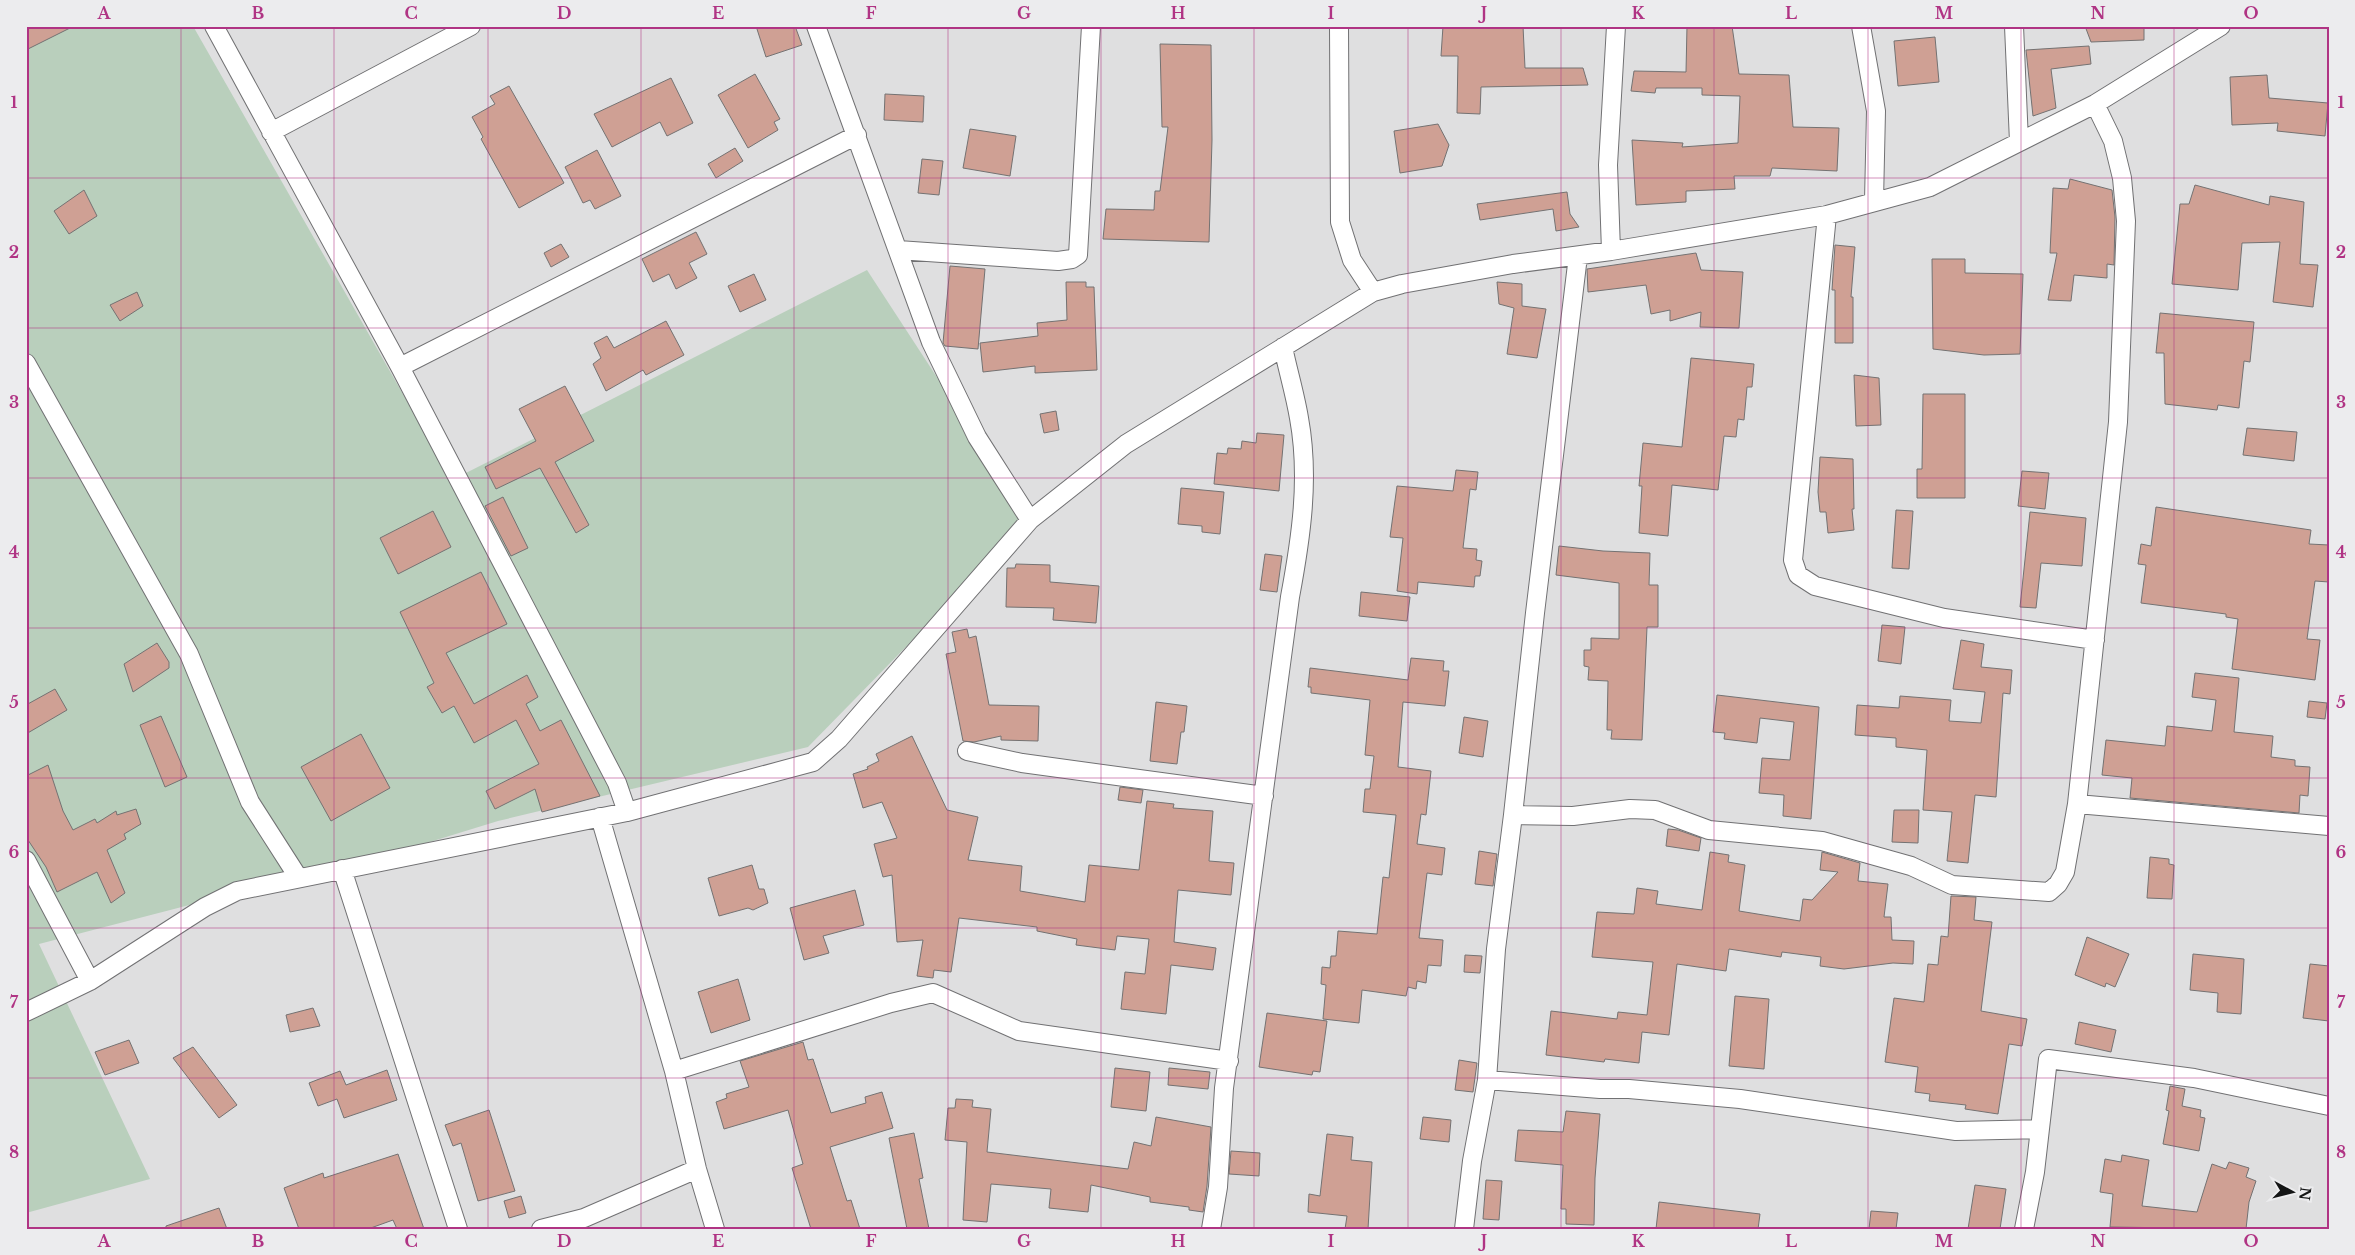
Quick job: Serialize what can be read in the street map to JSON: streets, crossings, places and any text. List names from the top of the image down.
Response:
{
  "north": "right",
  "grid": {
    "columns": [
      "A",
      "B",
      "C",
      "D",
      "E",
      "F",
      "G",
      "H",
      "I",
      "J",
      "K",
      "L",
      "M",
      "N",
      "O"
    ],
    "rows": [
      "1",
      "2",
      "3",
      "4",
      "5",
      "6",
      "7",
      "8"
    ]
  }
}
